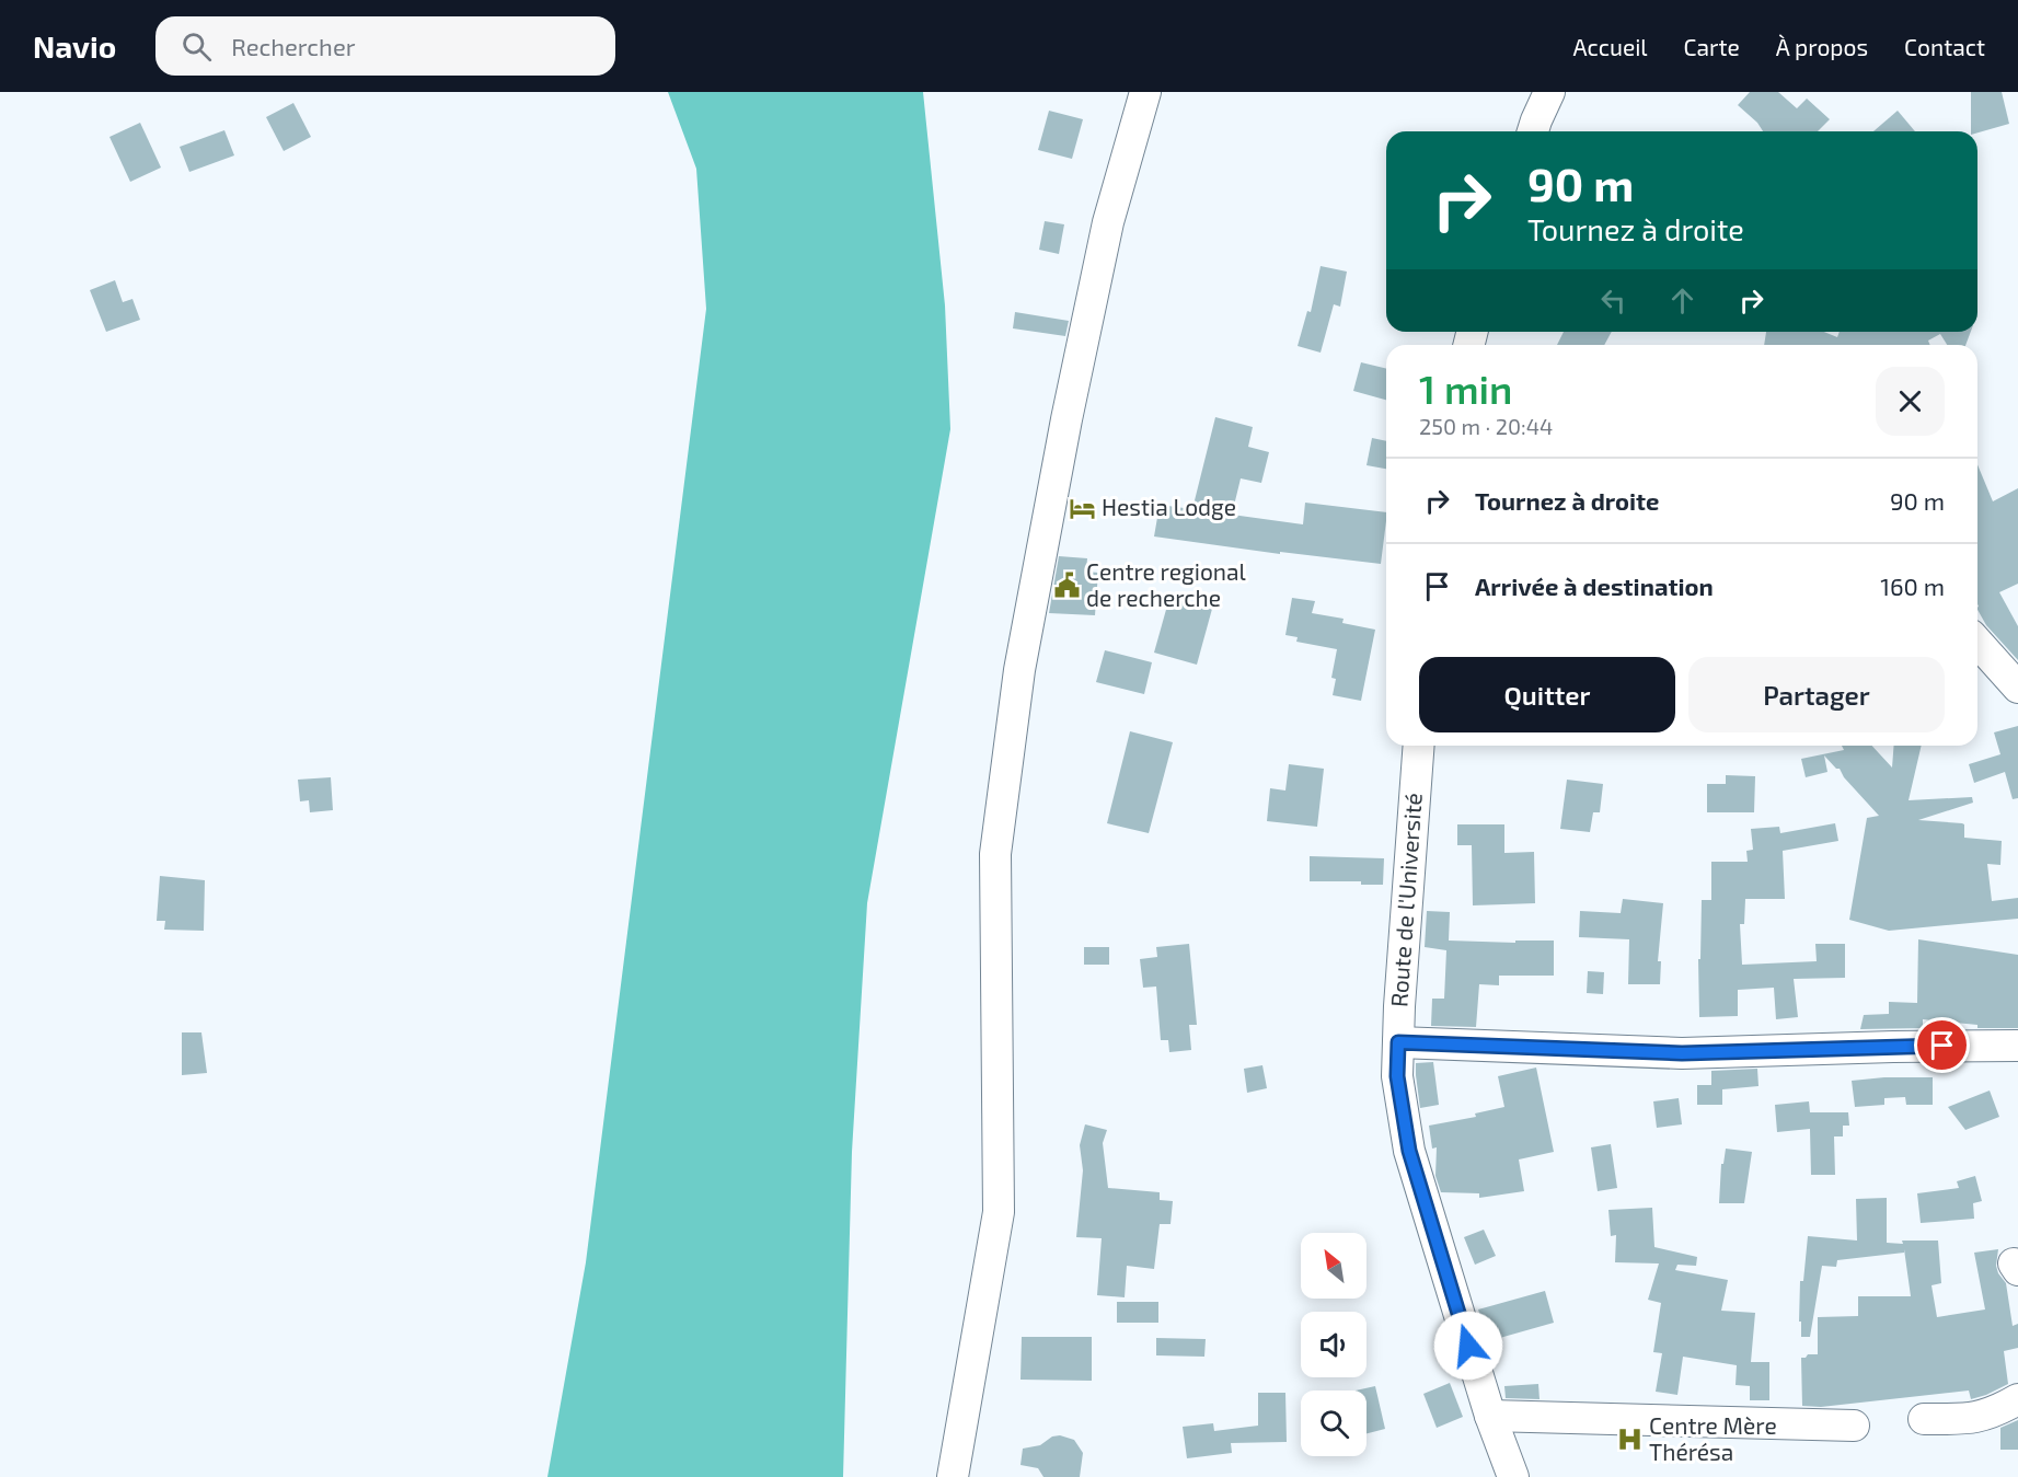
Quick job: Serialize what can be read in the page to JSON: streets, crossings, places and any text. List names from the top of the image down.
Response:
{
  "streets": {
    "street": ["Route de l'Université"]
  },
  "places": {
    "hotel": ["Hestia Lodge"],
    "public building": ["Centre regional de recherche"],
    "hospital": ["Centre Mère Thérésa"]
  },
  "north": "top left",
  "page": {
    "header": "Navio",
    "search": "Rechercher",
    "nav": [
      "Accueil",
      "Carte",
      "À propos",
      "Contact"
    ],
    "turn": ["90 m", "Tournez à droite"],
    "heading": ["1 min", "250 m · 20:44"],
    "list": [
      {
        "name": "Tournez à droite",
        "value": "90 m"
      },
      {
        "name": "Arrivée à destination",
        "value": "160 m"
      }
    ],
    "buttons": ["Quitter", "Partager"]
  }
}
